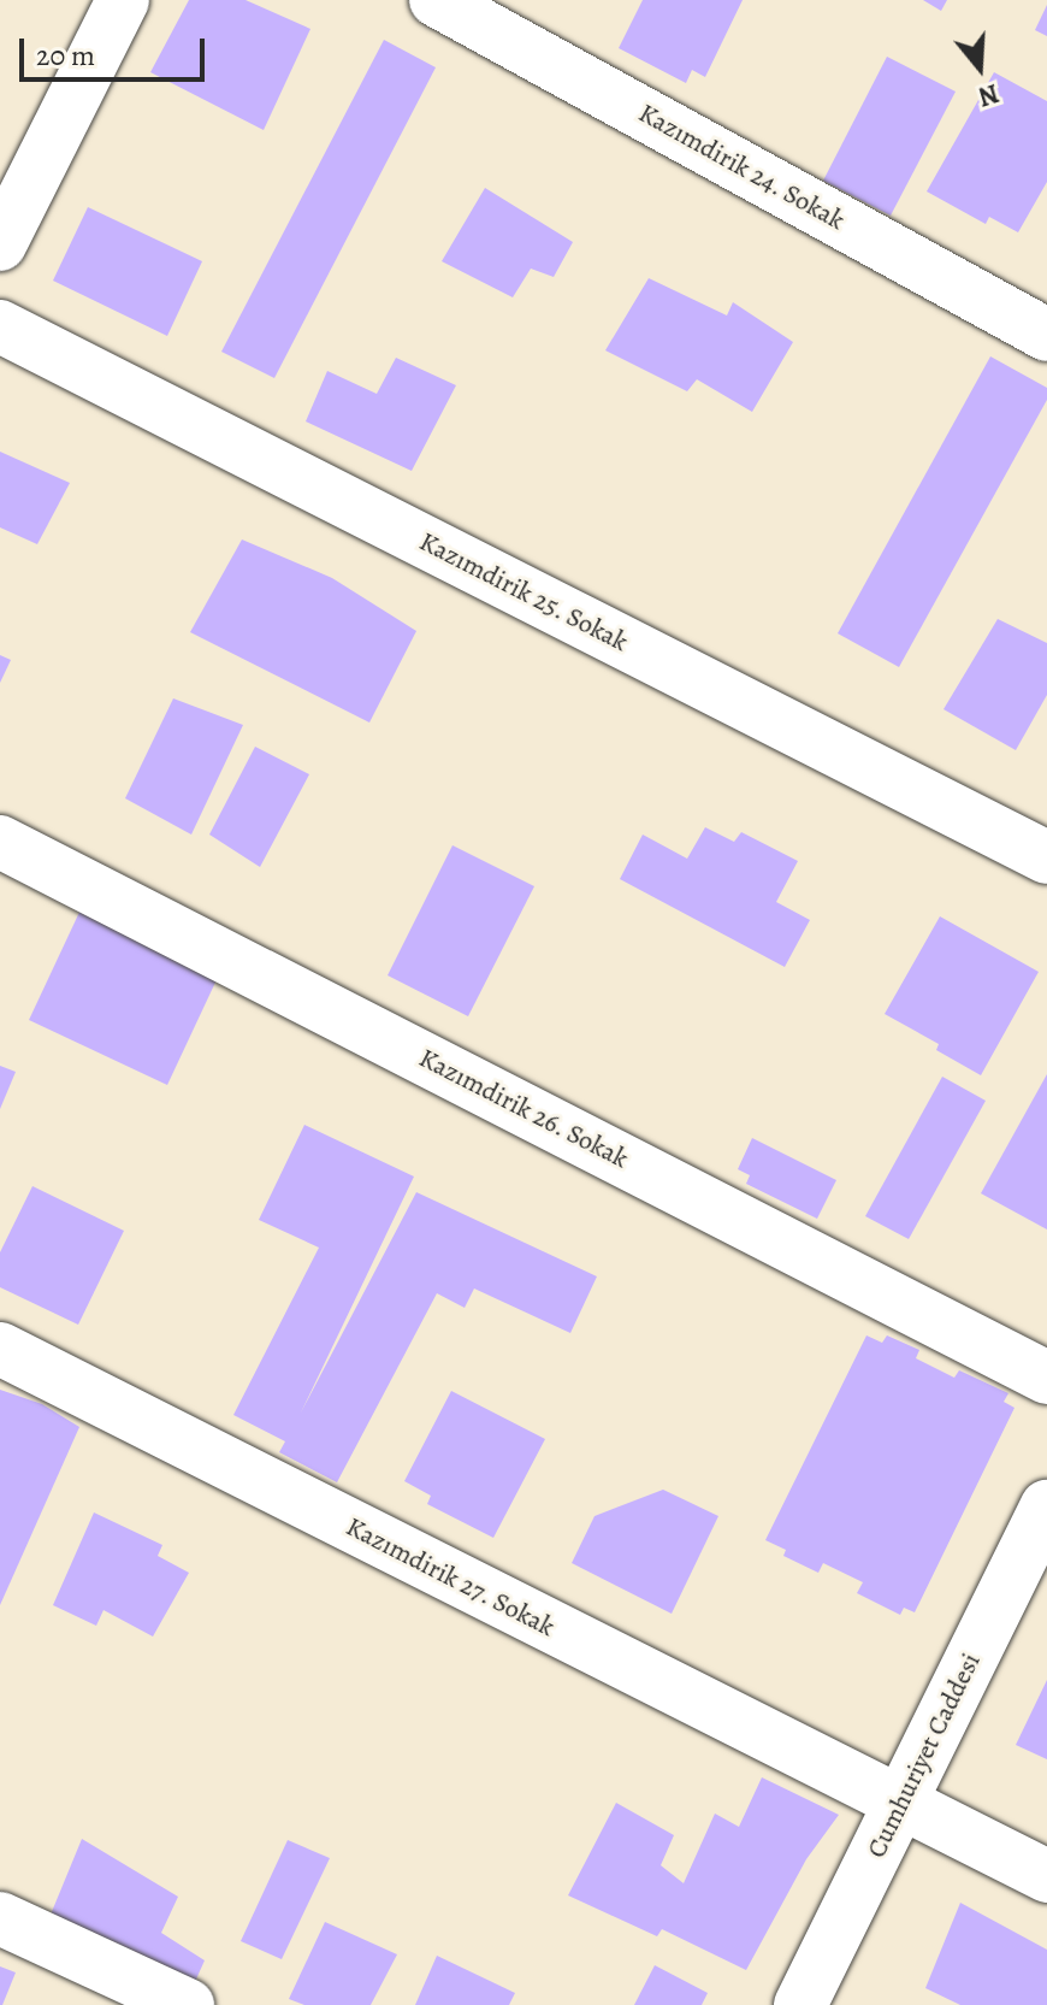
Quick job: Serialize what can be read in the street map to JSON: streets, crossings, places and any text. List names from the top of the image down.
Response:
{
  "streets": {
    "street": [
      "Kazımdirik 24. Sokak",
      "Kazımdirik 25. Sokak",
      "Kazımdirik 26. Sokak",
      "Kazımdirik 27. Sokak",
      "Cumhuriyet Caddesi"
    ]
  },
  "crossings": [
    ["Kazımdirik 27. Sokak", "Cumhuriyet Caddesi"]
  ],
  "scale_bar": "20 m",
  "north": "bottom"
}
